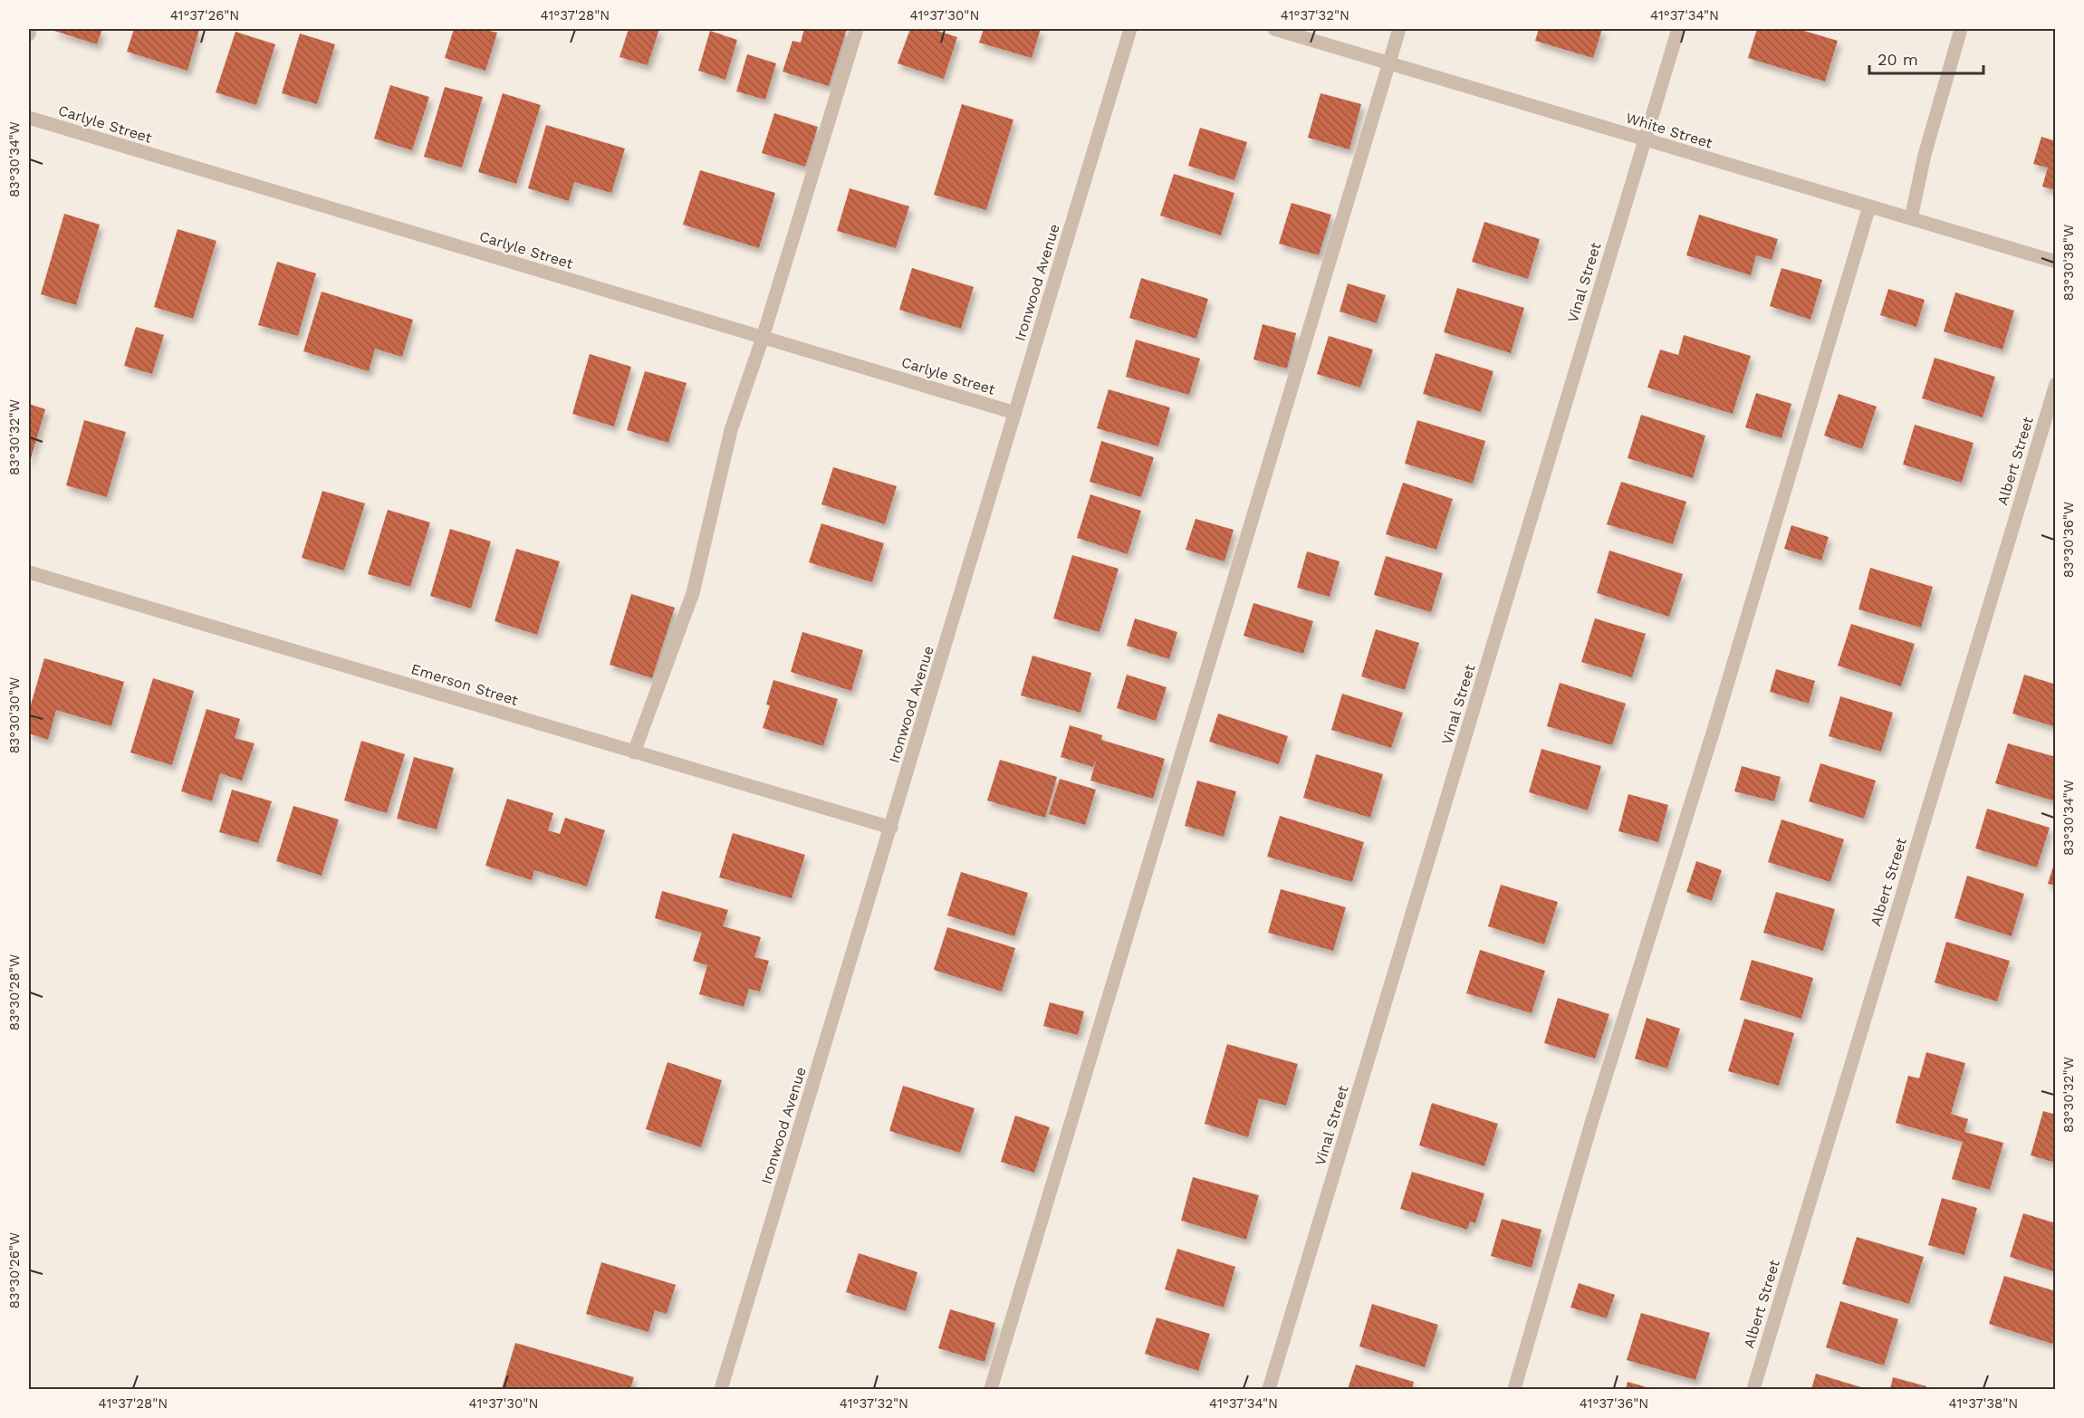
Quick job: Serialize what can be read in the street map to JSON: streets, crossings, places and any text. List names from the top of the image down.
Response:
{
  "streets": {
    "street": [
      "Carlyle Street",
      "White Street",
      "Ironwood Avenue",
      "Vinal Street",
      "Albert Street",
      "Emerson Street"
    ]
  },
  "crossings": [
    ["Carlyle Street", "Ironwood Avenue"],
    ["White Street", "Vinal Street"],
    ["Ironwood Avenue", "Emerson Street"]
  ],
  "scale_bar": "20 m",
  "coordinates": [
    "41°37'26\"N",
    "41°37'28\"N",
    "41°37'30\"N",
    "41°37'32\"N",
    "41°37'34\"N",
    "83°30'34\"W",
    "83°30'38\"W",
    "83°30'32\"W",
    "83°30'36\"W",
    "83°30'30\"W",
    "83°30'28\"W",
    "83°30'26\"W",
    "41°37'36\"N",
    "41°37'38\"N"
  ]
}
